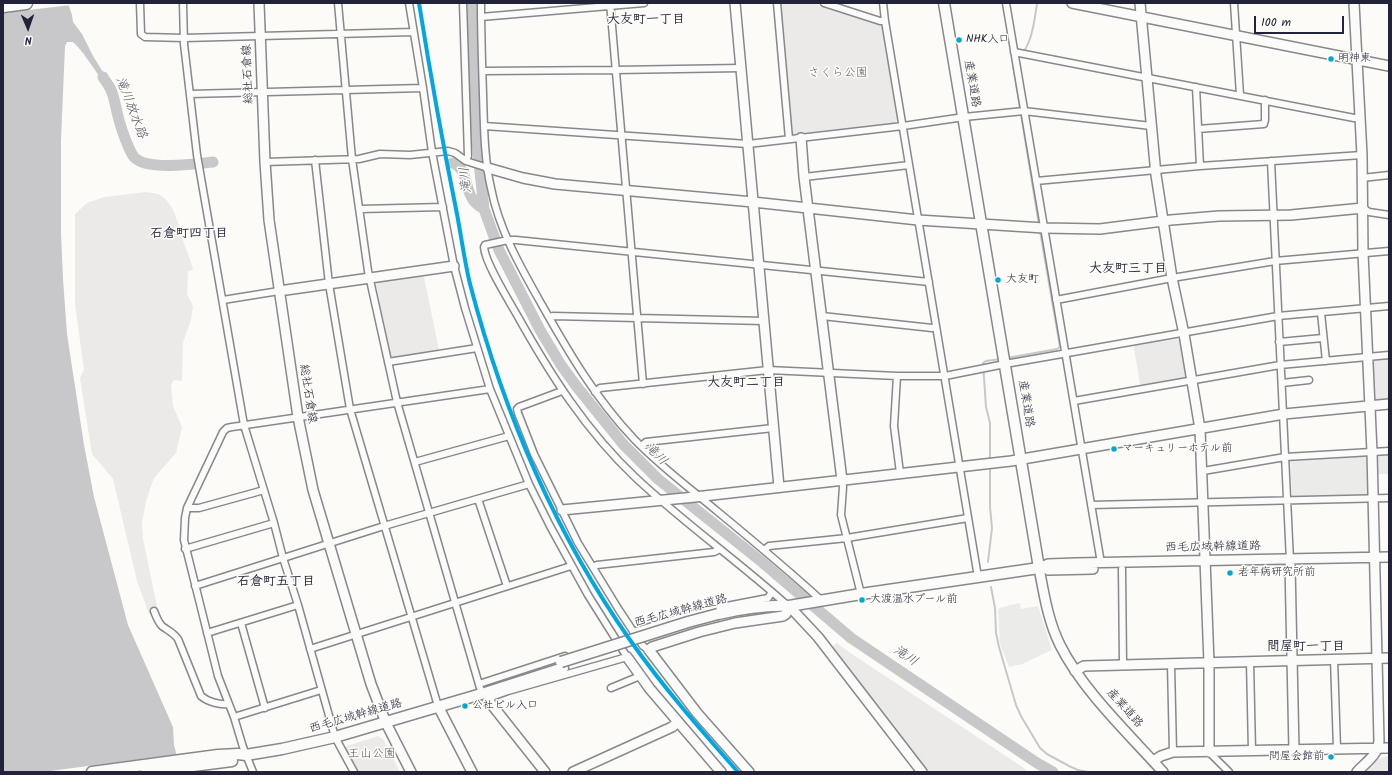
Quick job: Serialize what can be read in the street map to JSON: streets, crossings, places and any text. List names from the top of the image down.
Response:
{
  "streets": {
    "main road": ["産業道路", "西毛広域幹線道路"],
    "street": ["総社石倉線"]
  },
  "crossings": [
    ["総社石倉線", "西毛広域幹線道路"],
    ["産業道路", "西毛広域幹線道路"]
  ],
  "districts": [
    "大友町一丁目",
    "石倉町四丁目",
    "大友町三丁目",
    "大友町二丁目",
    "石倉町五丁目",
    "問屋町一丁目"
  ],
  "water": ["滝川放水路", "滝川"],
  "parks": ["さくら公園", "王山公園"],
  "places": [
    "NHK入口",
    "明神東",
    "大友町",
    "マーキュリーホテル前",
    "老年病研究所前",
    "大渡温水プール前",
    "公社ビル入口",
    "問屋会館前"
  ],
  "scale_bar": "100 m",
  "north": "bottom"
}
